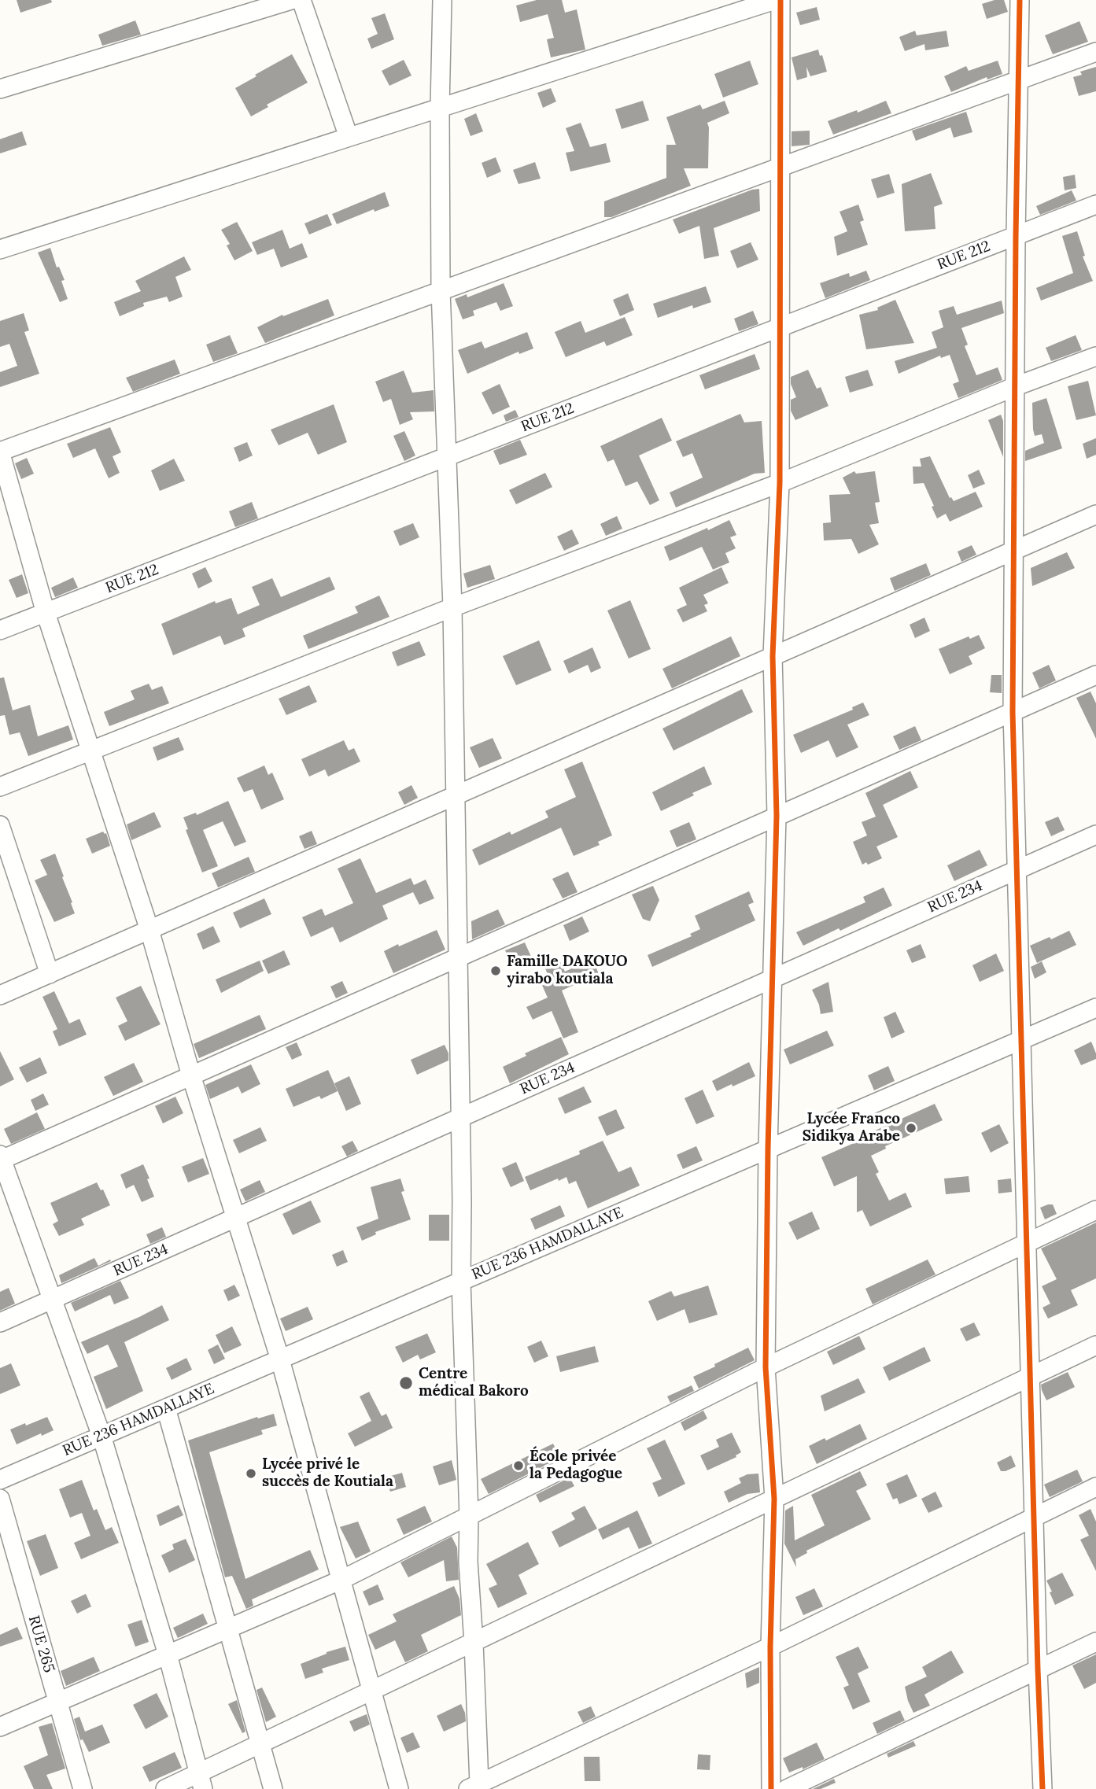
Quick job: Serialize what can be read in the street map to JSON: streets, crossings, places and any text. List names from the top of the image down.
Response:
{
  "streets": {
    "street": [
      "RUE 212",
      "RUE 234",
      "RUE 236 HAMDALLAYE",
      "RUE 265"
    ]
  },
  "places": [
    "Famille DAKOUO yirabo koutiala",
    "Lycée Franco Sidikya Arabe",
    "Centre médical Bakoro",
    "École privée la Pedagogue",
    "Lycée privé le succès de Koutiala"
  ]
}
